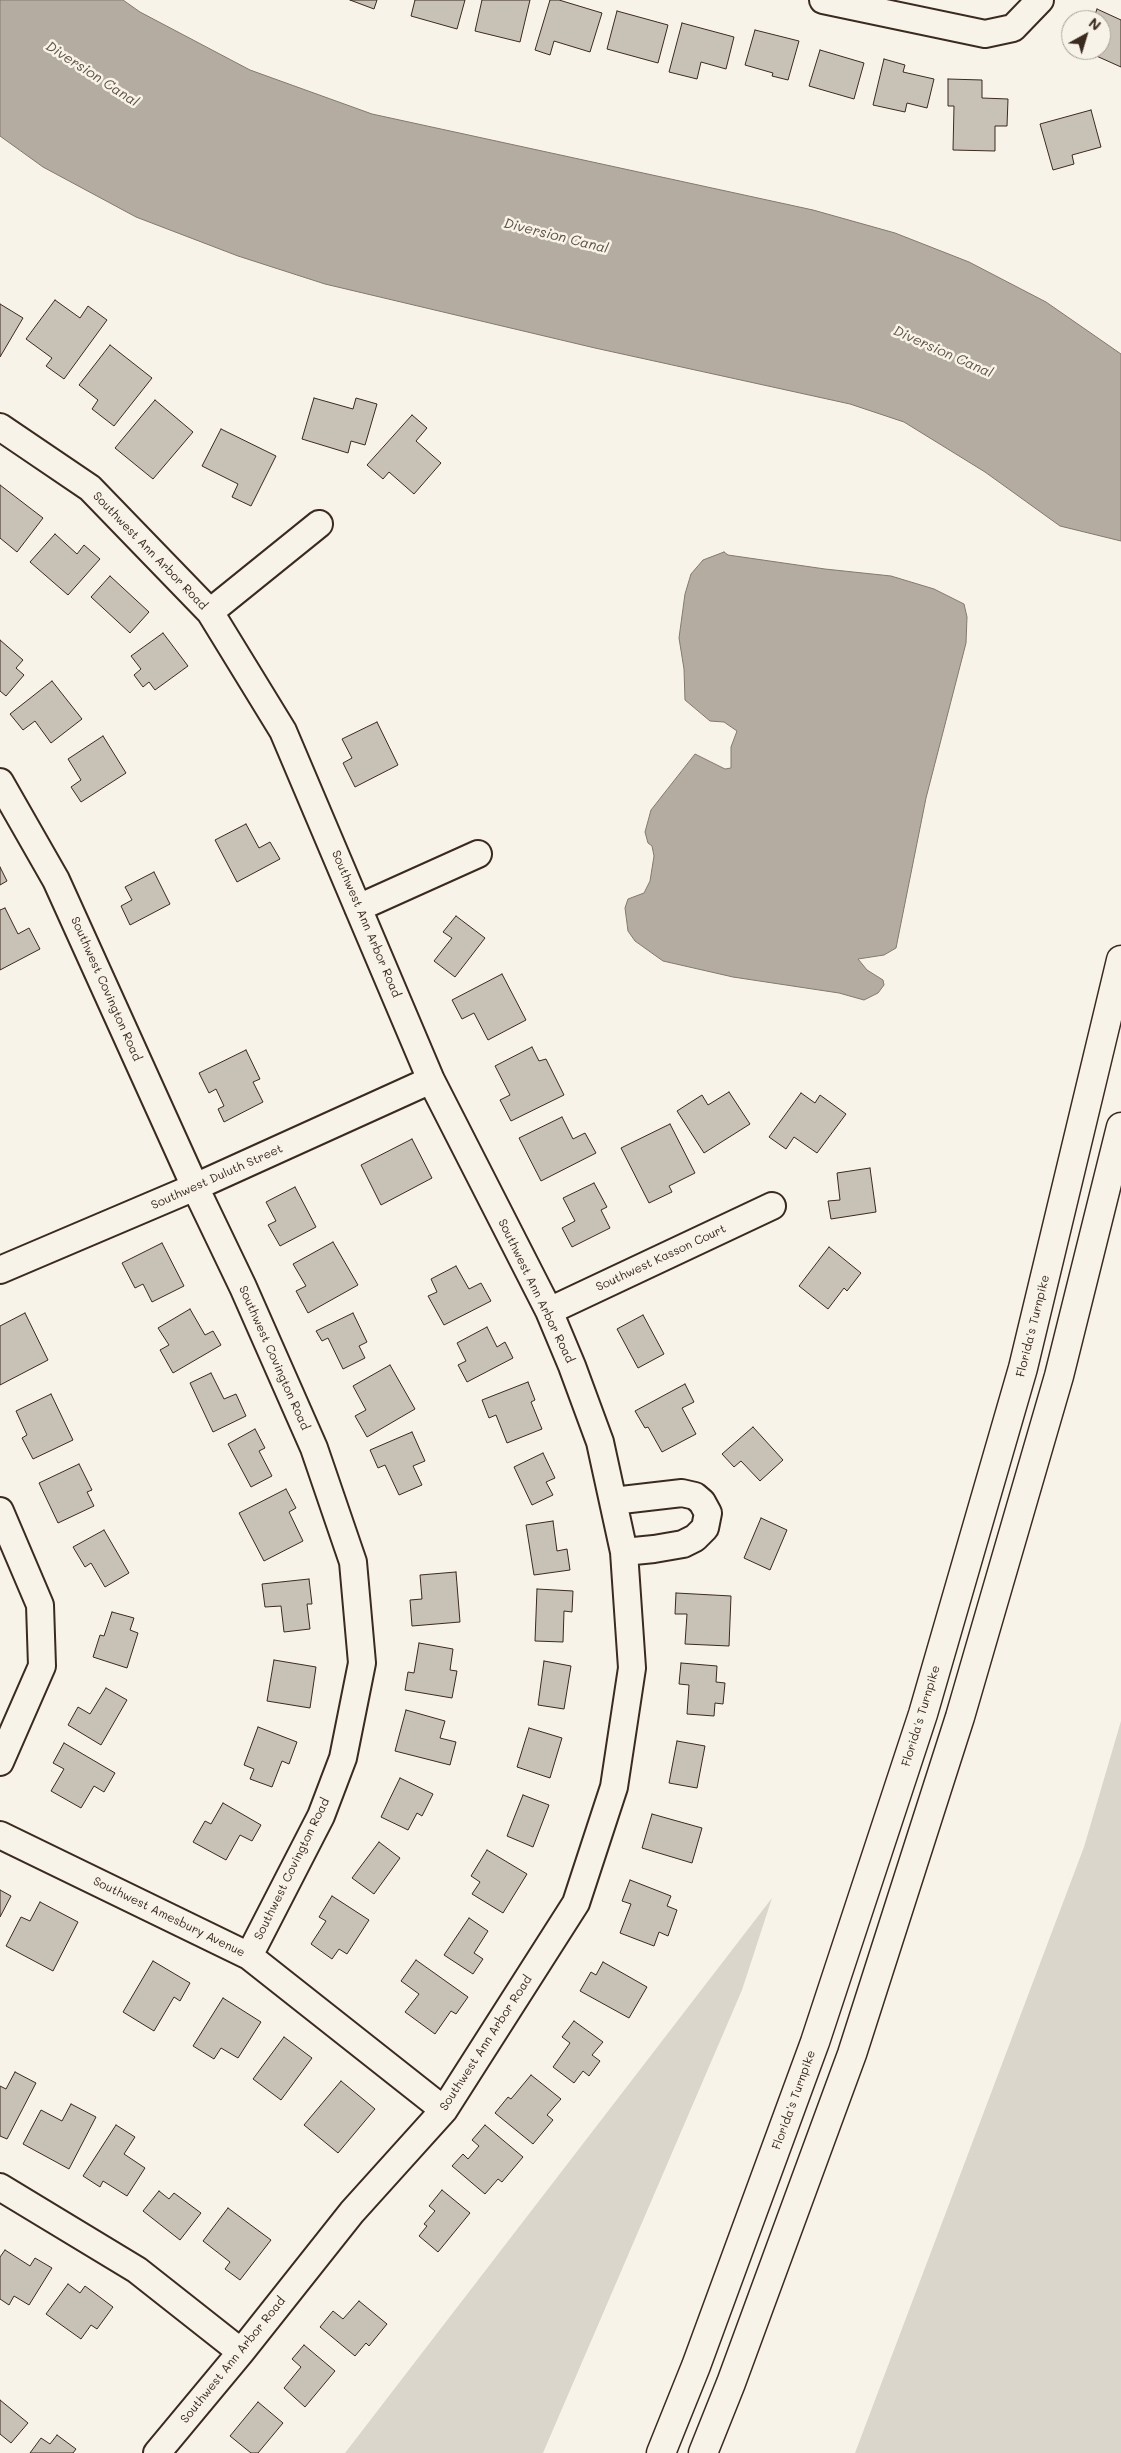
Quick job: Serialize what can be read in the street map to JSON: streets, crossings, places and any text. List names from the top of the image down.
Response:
{
  "streets": {
    "highway": ["Florida's Turnpike"],
    "street": [
      "Southwest Ann Arbor Road",
      "Southwest Covington Road",
      "Southwest Duluth Street",
      "Southwest Kasson Court",
      "Southwest Amesbury Avenue"
    ]
  },
  "crossings": [
    ["Southwest Ann Arbor Road", "Southwest Duluth Street"],
    ["Southwest Ann Arbor Road", "Southwest Kasson Court"],
    ["Southwest Ann Arbor Road", "Southwest Amesbury Avenue"],
    ["Southwest Covington Road", "Southwest Duluth Street"],
    ["Southwest Covington Road", "Southwest Amesbury Avenue"]
  ],
  "water": ["Diversion Canal"],
  "north": "top right"
}
